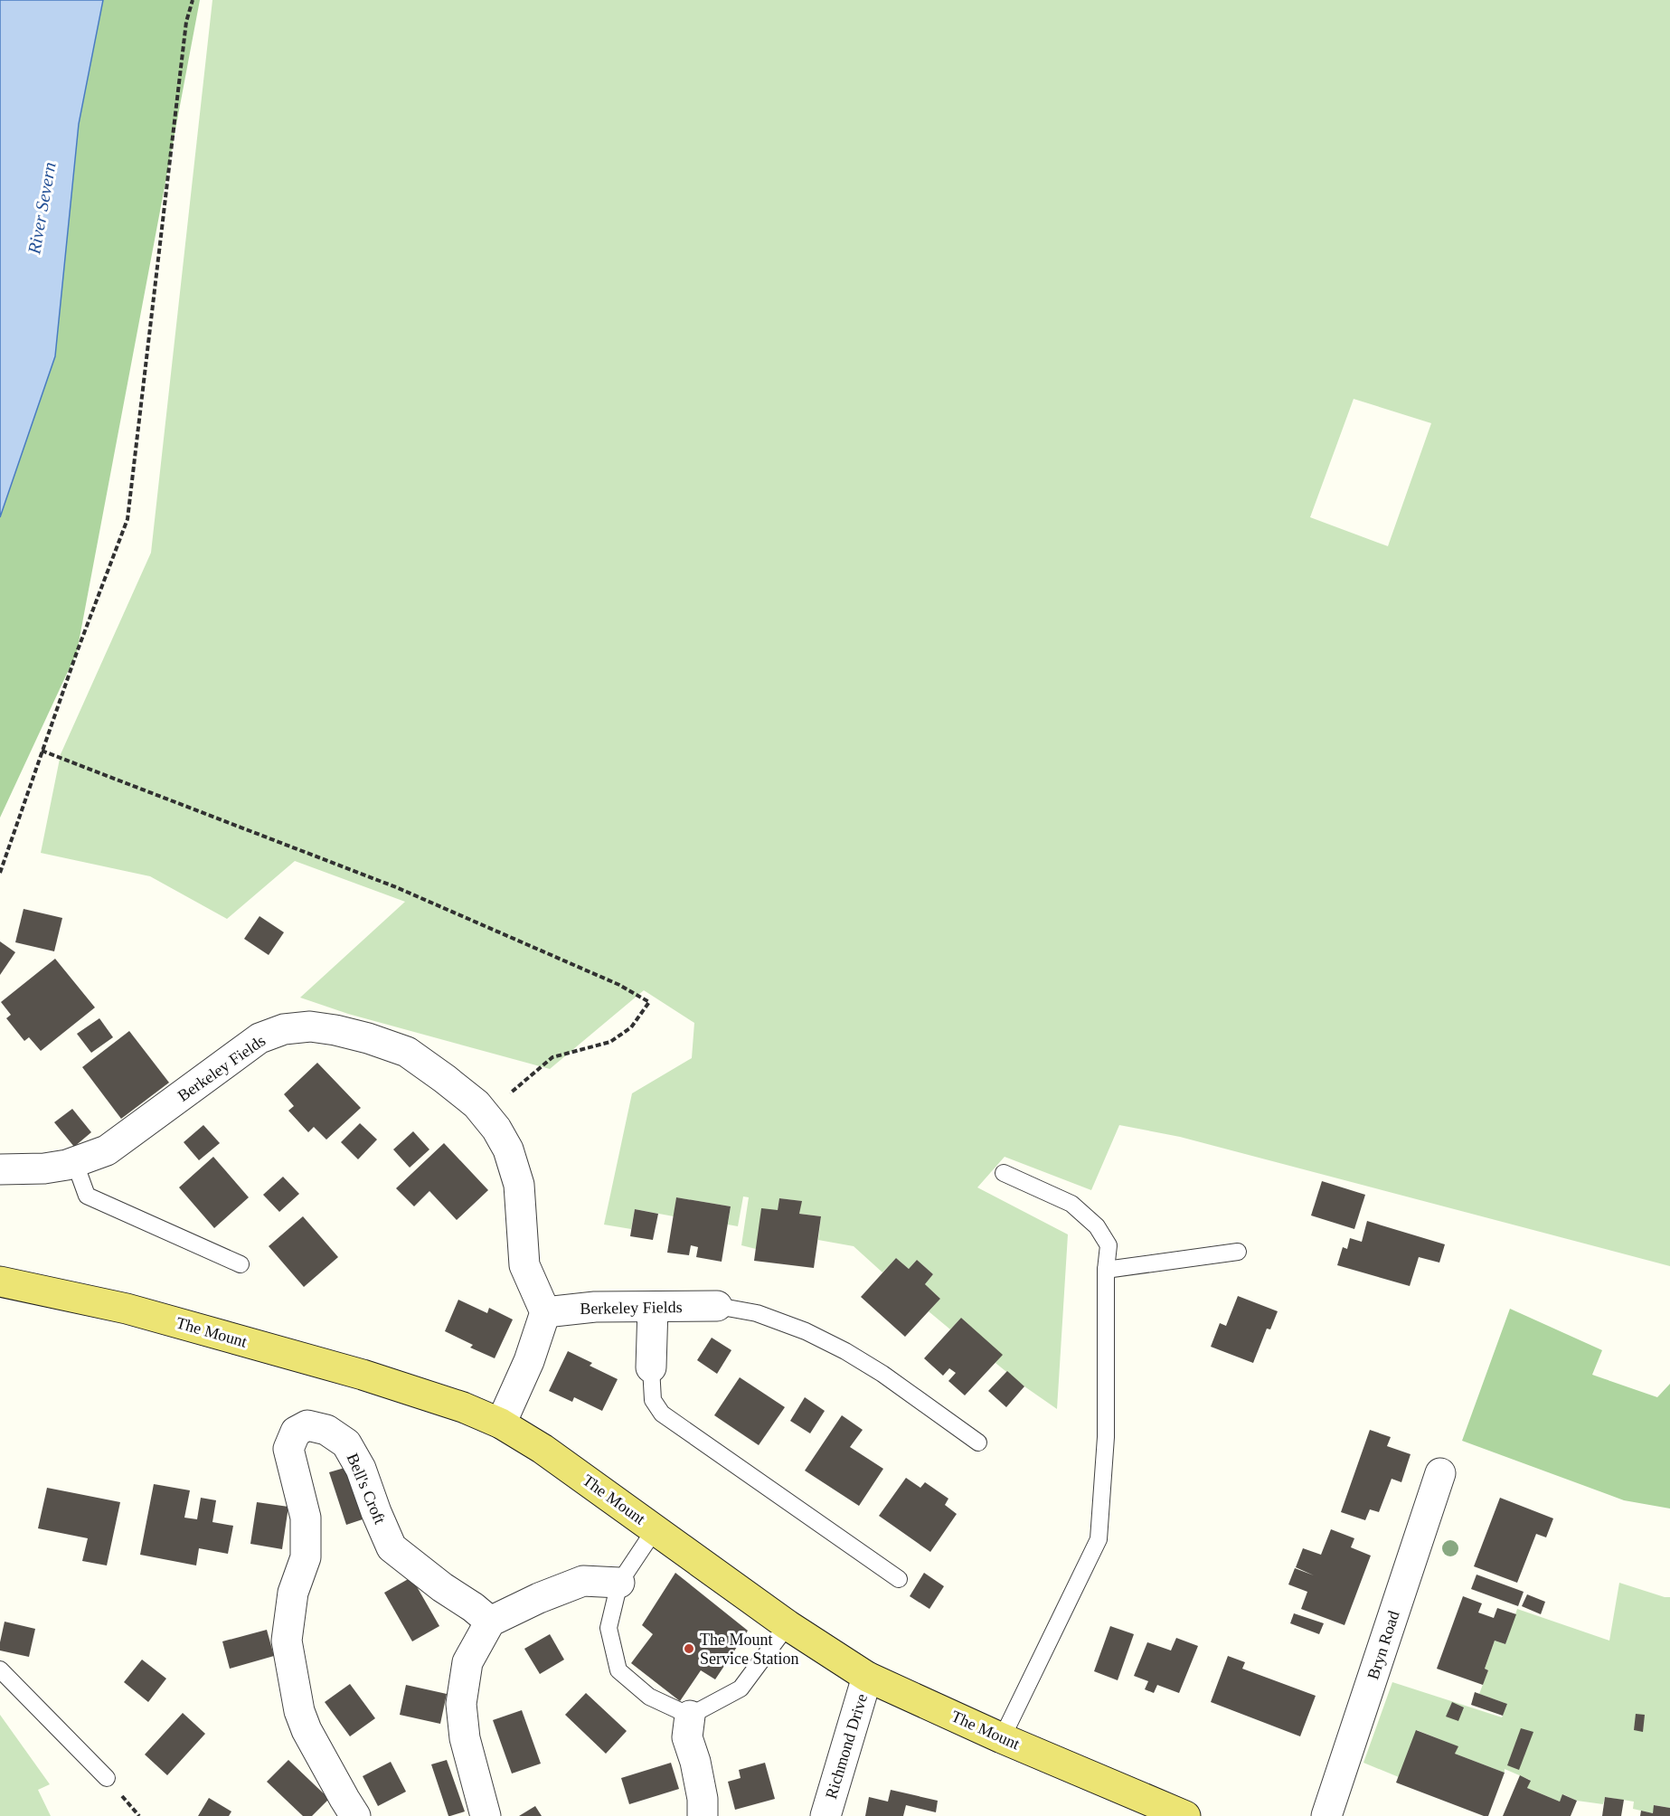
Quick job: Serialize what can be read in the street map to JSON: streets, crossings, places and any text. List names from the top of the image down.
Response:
{
  "streets": {
    "main road": ["The Mount"],
    "street": [
      "Berkeley Fields",
      "Bell's Croft",
      "Bryn Road",
      "Richmond Drive"
    ]
  },
  "crossings": [
    ["The Mount", "Richmond Drive"]
  ],
  "water": ["River Severn"],
  "places": ["The Mount Service Station"]
}
